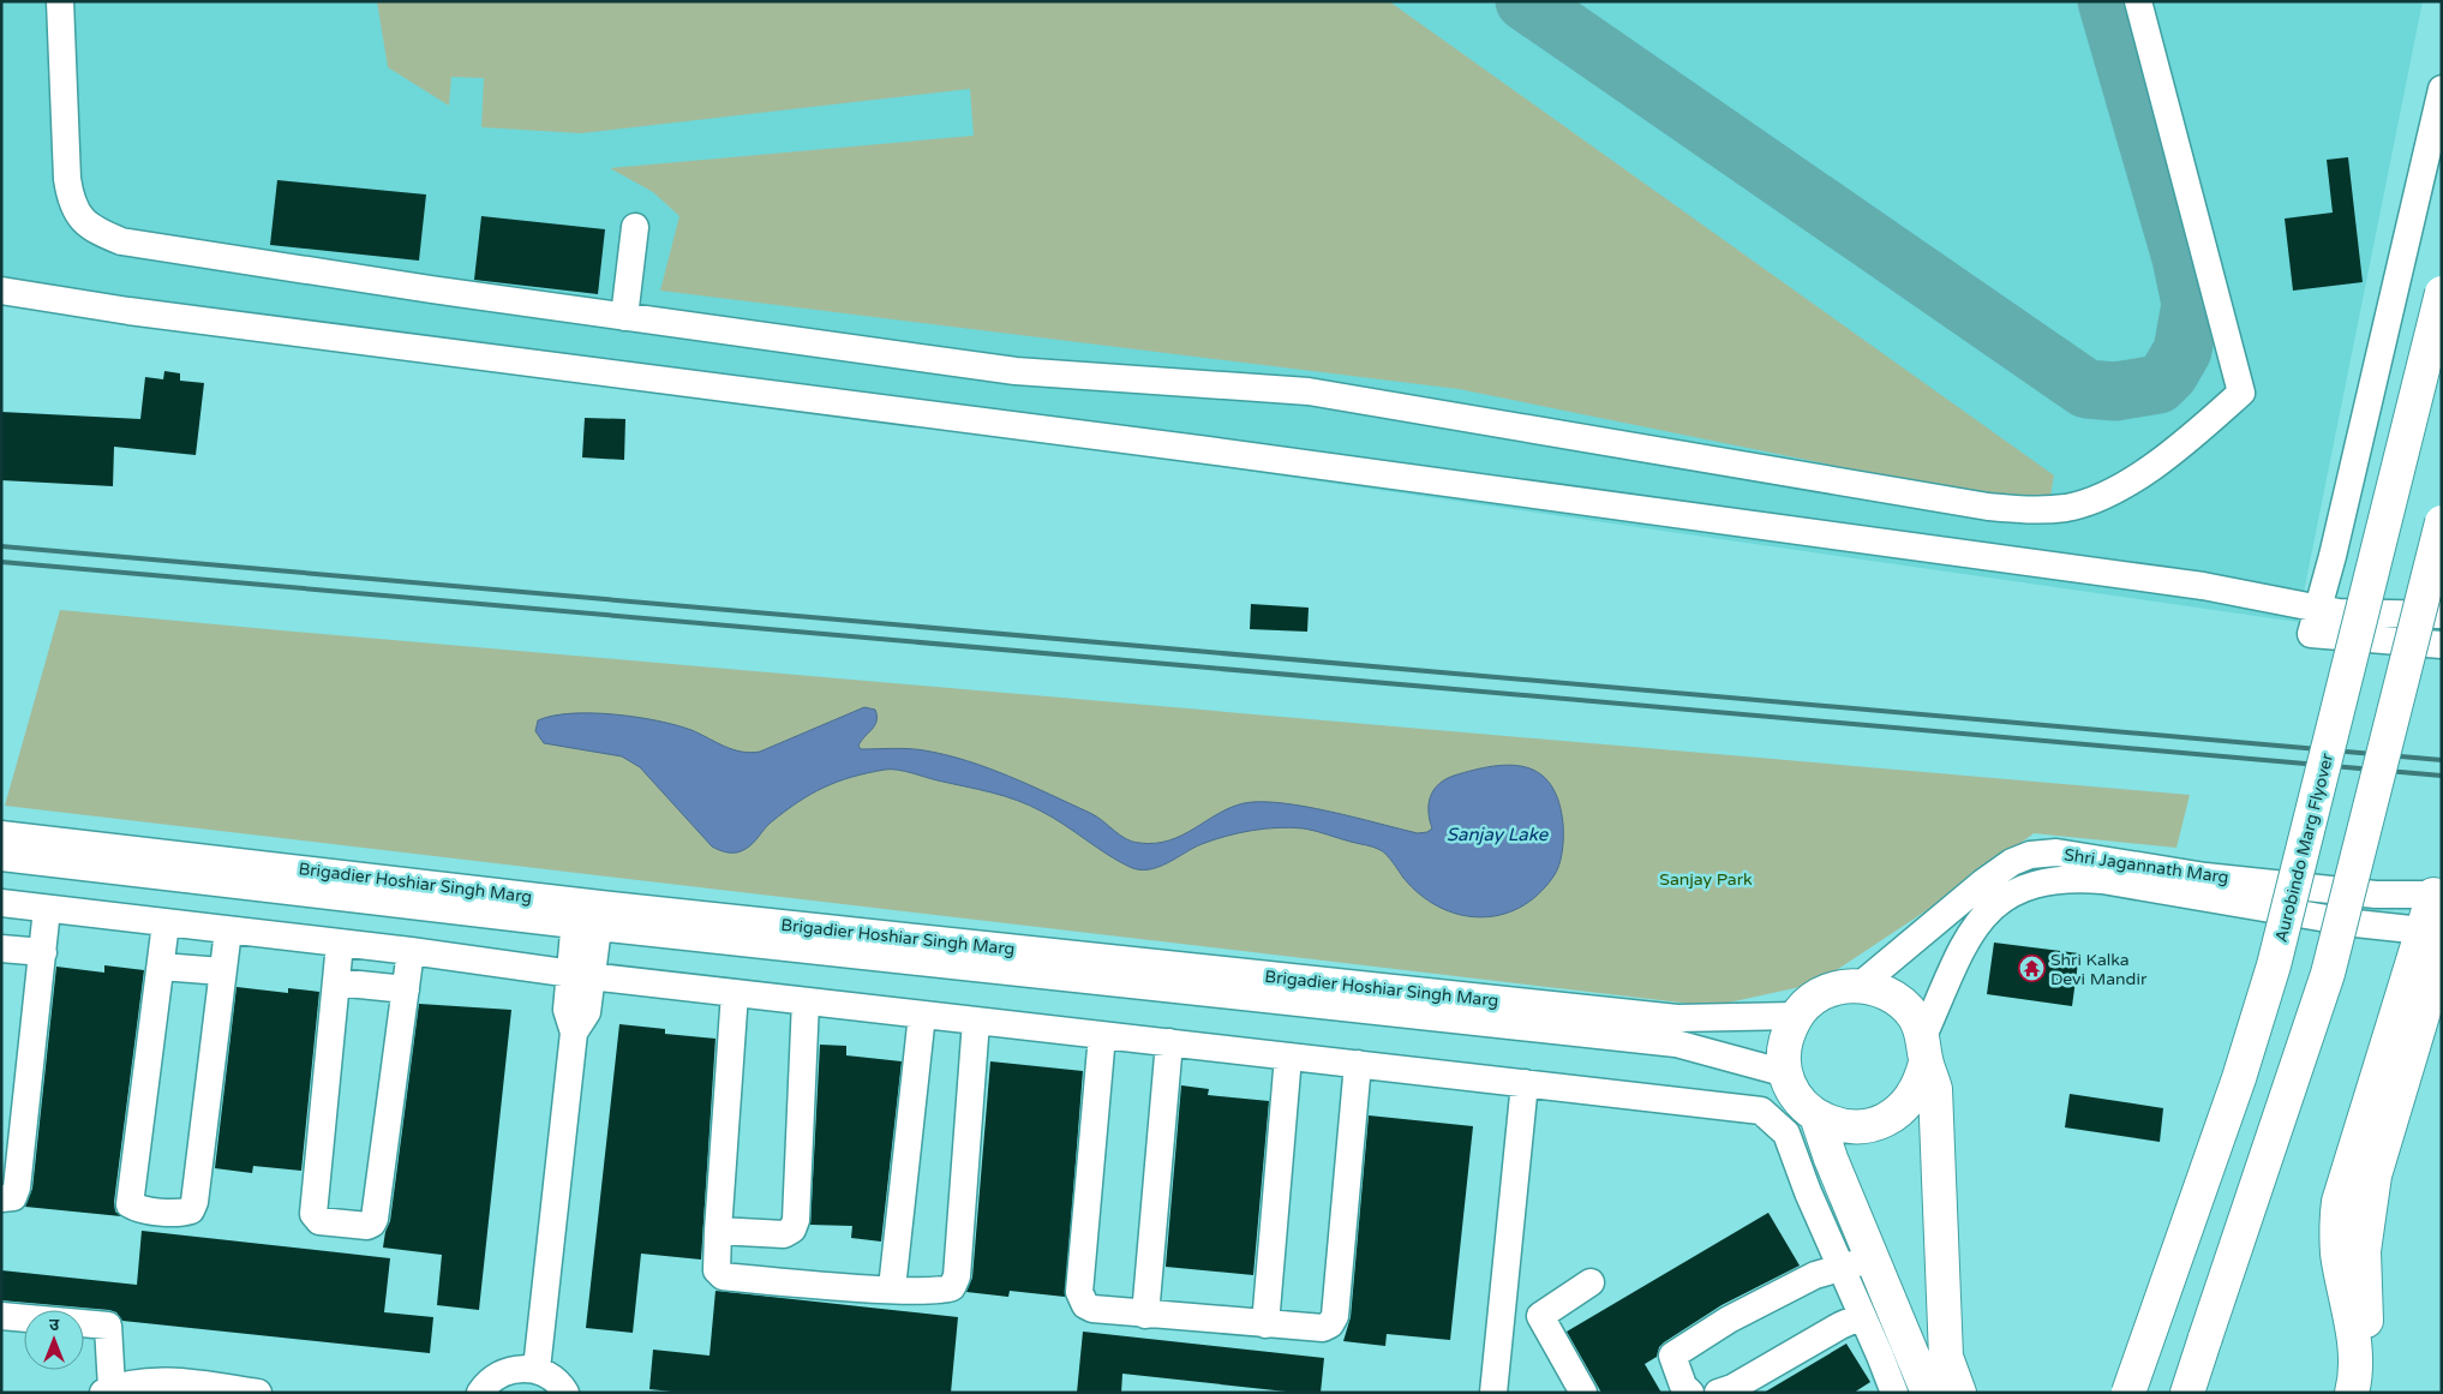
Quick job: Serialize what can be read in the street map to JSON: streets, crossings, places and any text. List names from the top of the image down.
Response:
{
  "streets": {
    "main road": ["Aurobindo Marg Flyover"],
    "street": ["Shri Jagannath Marg", "Brigadier Hoshiar Singh Marg"]
  },
  "crossings": [
    ["Shri Jagannath Marg", "Brigadier Hoshiar Singh Marg"]
  ],
  "water": ["Sanjay Lake"],
  "parks": ["Sanjay Park"],
  "places": {
    "temple": ["Shri Kalka Devi Mandir"]
  },
  "north": "top"
}
